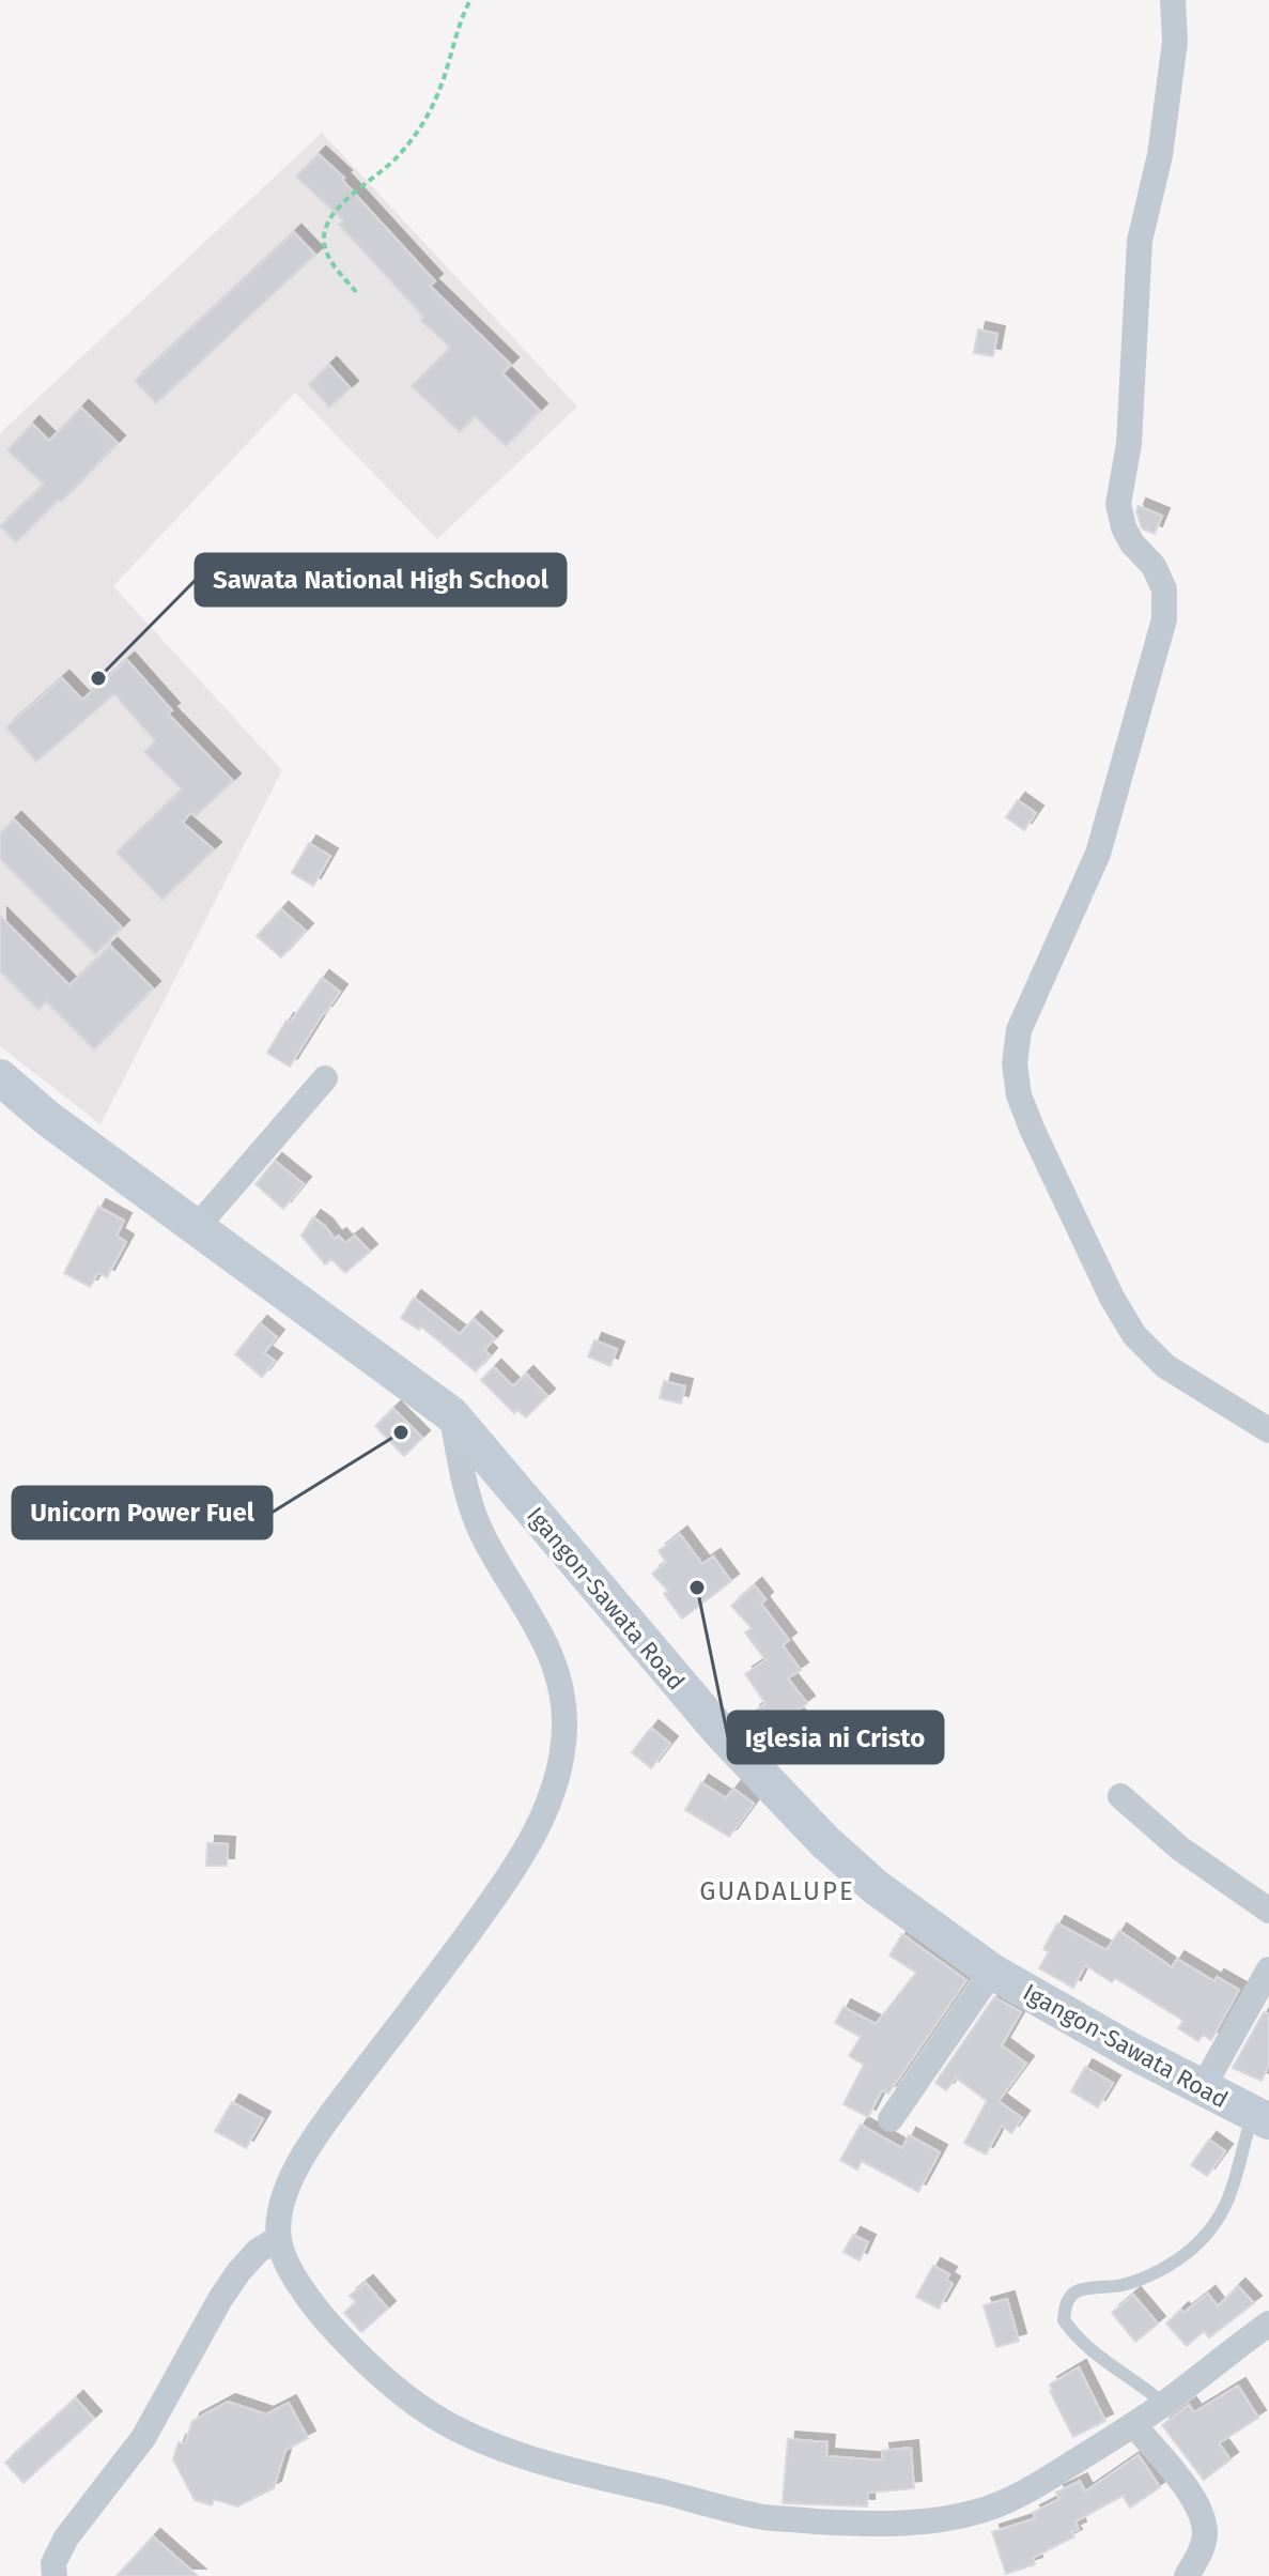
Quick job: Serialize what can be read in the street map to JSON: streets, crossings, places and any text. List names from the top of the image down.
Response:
{
  "streets": {
    "main road": ["Igangon-Sawata Road"]
  },
  "districts": ["GUADALUPE"],
  "places": ["Sawata National High School", "Unicorn Power Fuel", "Iglesia ni Cristo"]
}
